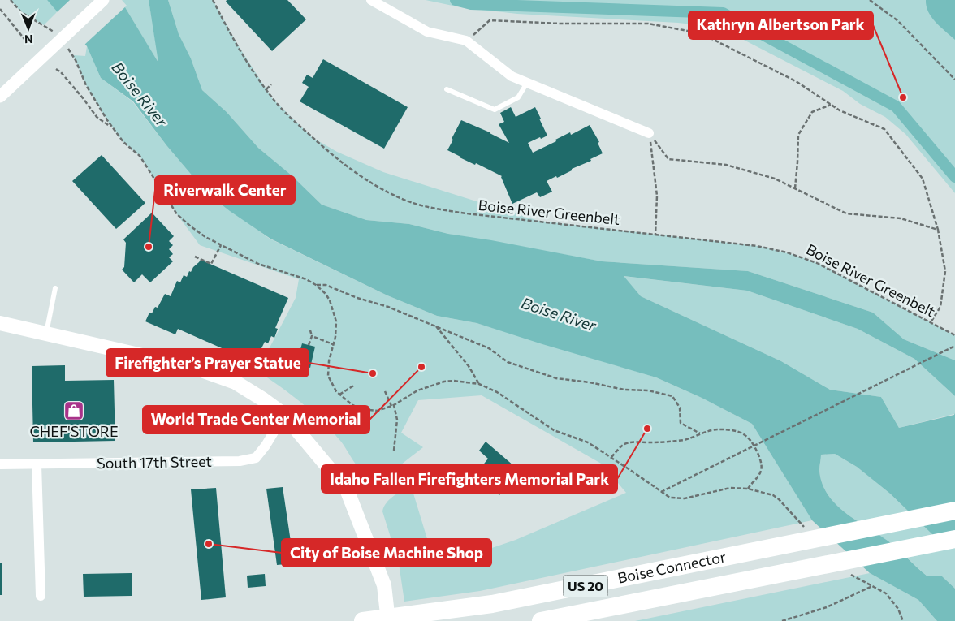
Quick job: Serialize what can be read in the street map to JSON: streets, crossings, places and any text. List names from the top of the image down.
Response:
{
  "streets": {
    "highway": ["Boise Connector", "US 20"],
    "street": ["South 17th Street"],
    "path": ["Boise River Greenbelt"]
  },
  "water": ["Boise River"],
  "places": {
    "other": [
      "Kathryn Albertson Park",
      "Riverwalk Center",
      "World Trade Center Memorial",
      "Firefighter’s Prayer Statue",
      "Idaho Fallen Firefighters Memorial Park",
      "City of Boise Machine Shop"
    ],
    "shop": ["CHEF'STORE"]
  },
  "north": "bottom"
}
